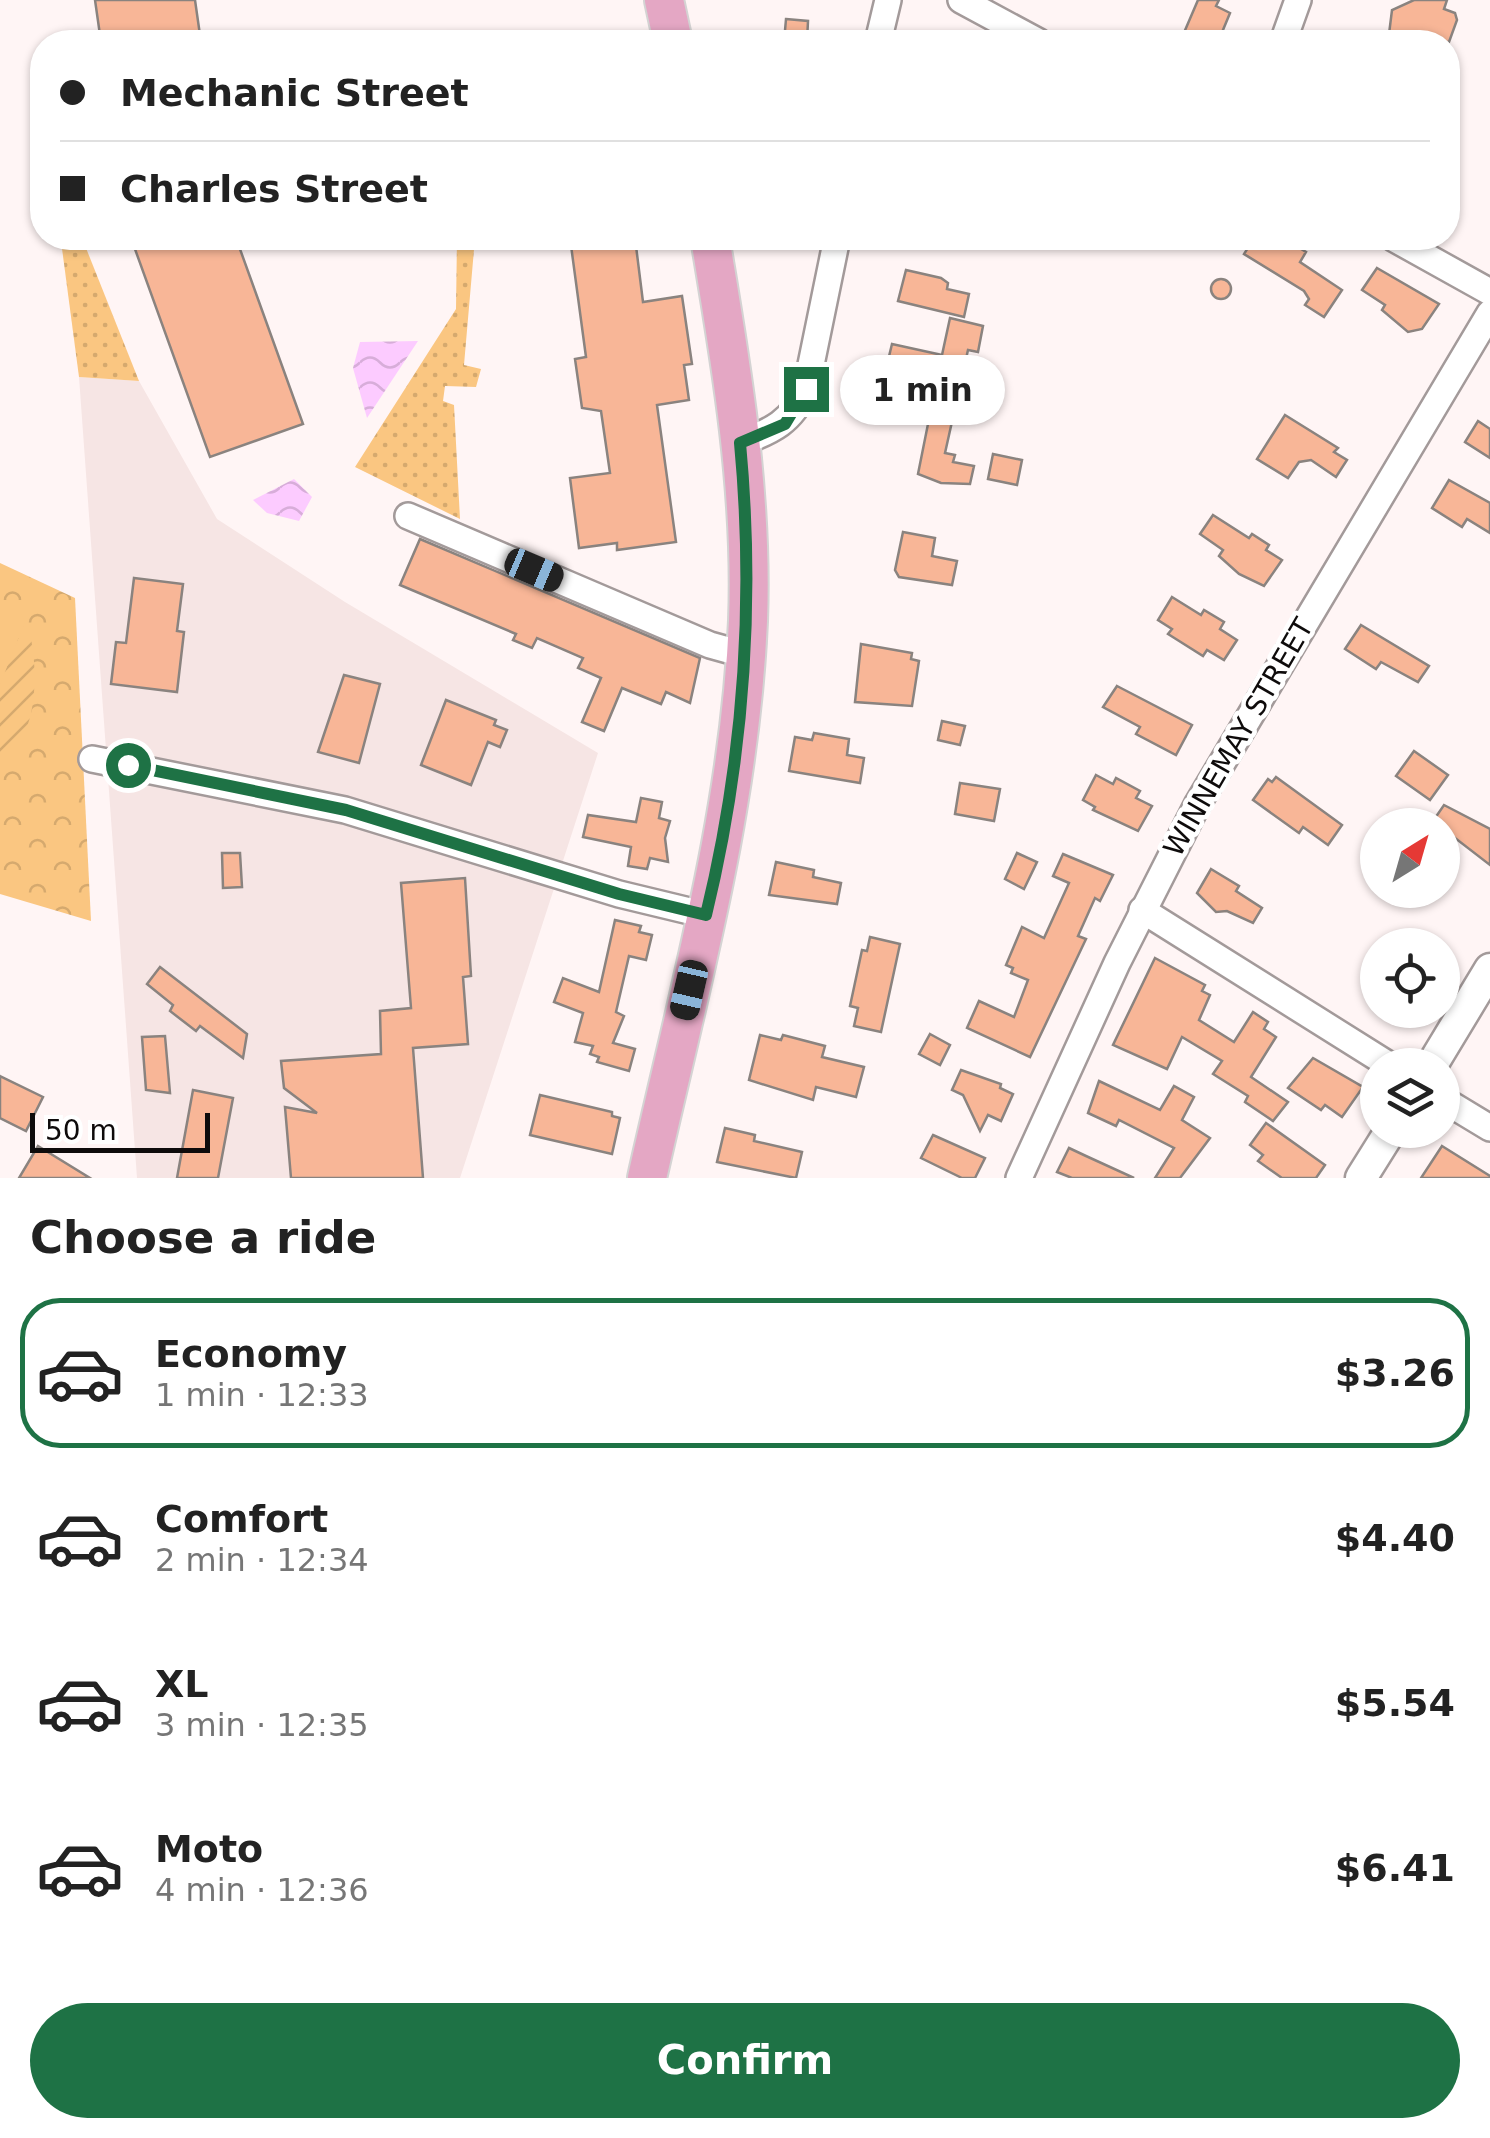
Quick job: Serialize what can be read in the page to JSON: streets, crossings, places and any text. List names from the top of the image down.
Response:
{
  "streets": {
    "street": ["WINNEMAY STREET"]
  },
  "scale_bar": "50 m",
  "north": "top right",
  "page": {
    "banner": ["Mechanic Street", "Charles Street"],
    "bubble": "1 min",
    "scale": "50 m",
    "heading": "Choose a ride",
    "list": [
      {
        "name": "Economy",
        "note": "1 min · 12:33",
        "value": "$3.26"
      },
      {
        "name": "Comfort",
        "note": "2 min · 12:34",
        "value": "$4.40"
      },
      {
        "name": "XL",
        "note": "3 min · 12:35",
        "value": "$5.54"
      },
      {
        "name": "Moto",
        "note": "4 min · 12:36",
        "value": "$6.41"
      }
    ],
    "buttons": "Confirm"
  }
}
